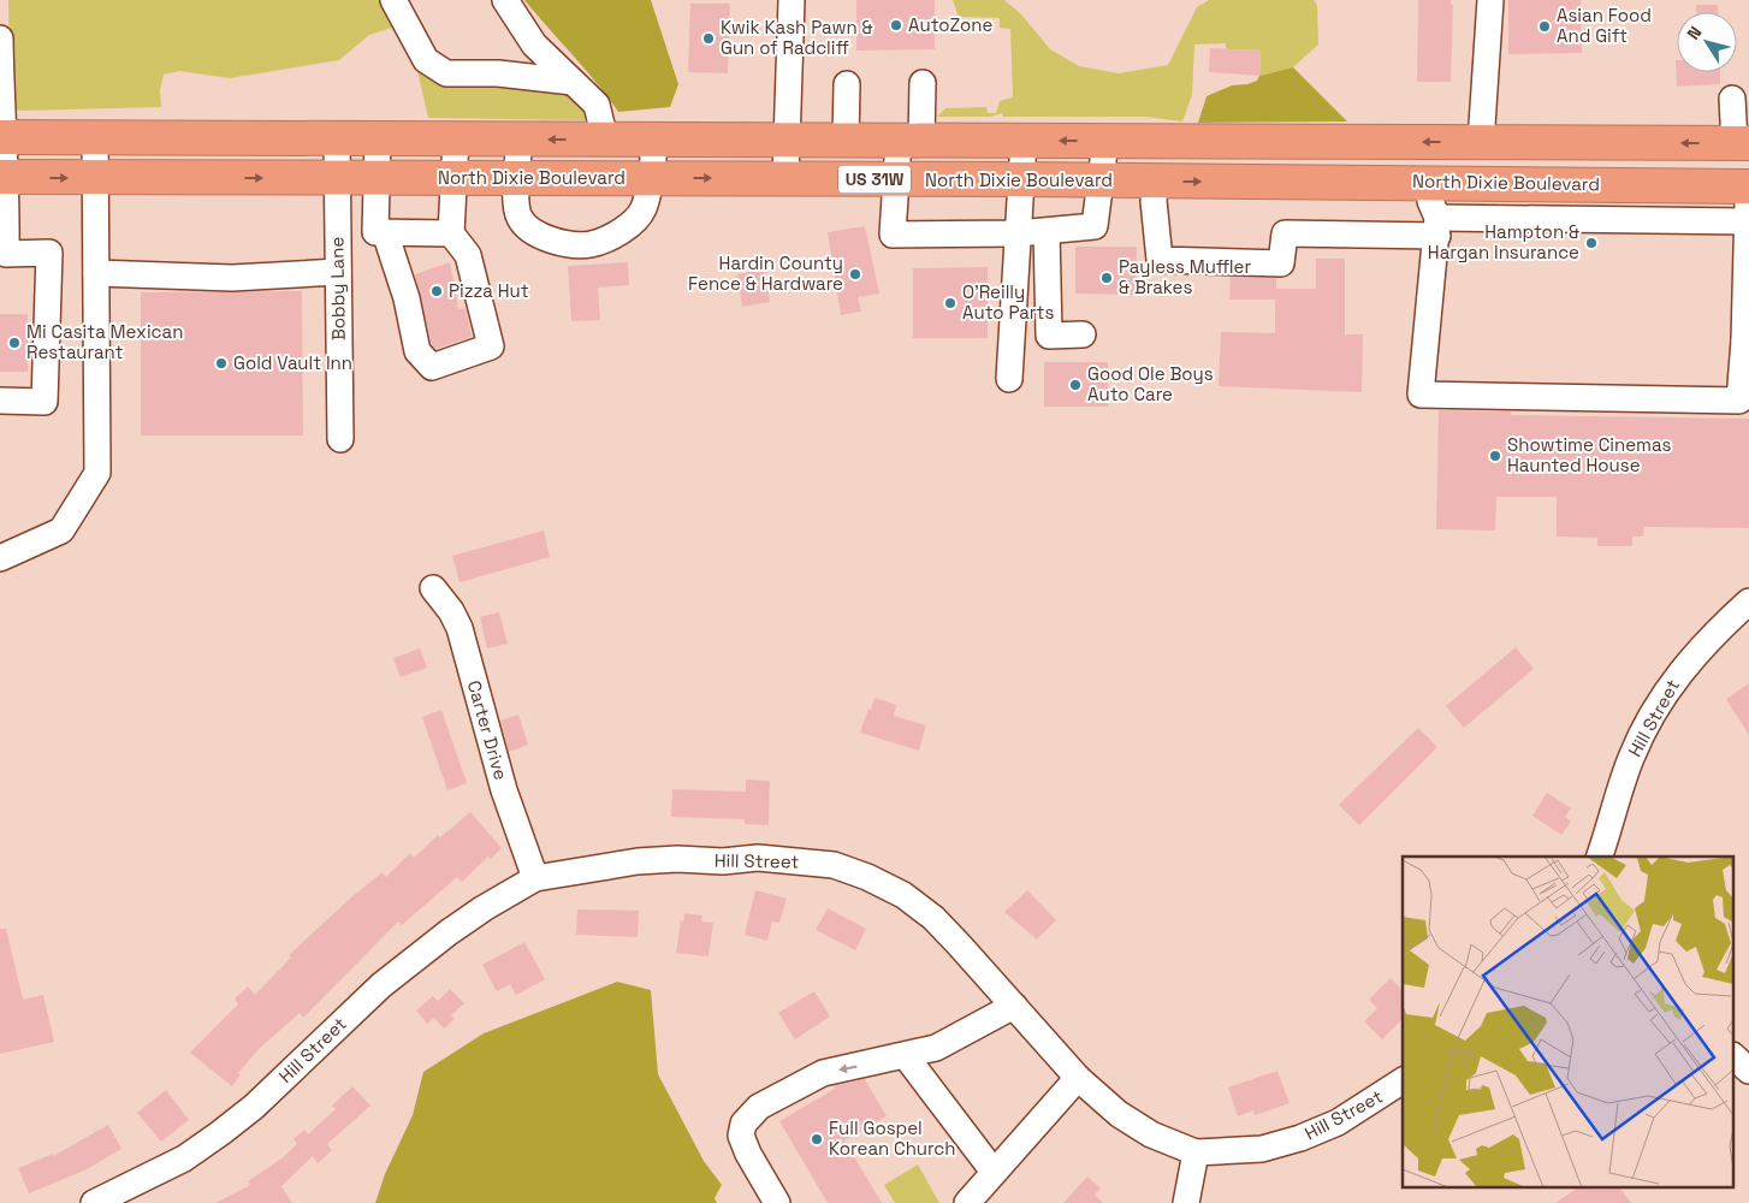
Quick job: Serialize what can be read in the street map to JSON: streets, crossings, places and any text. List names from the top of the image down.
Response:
{
  "streets": {
    "highway": ["North Dixie Boulevard", "US 31W"],
    "street": ["Bobby Lane", "Hill Street", "Carter Drive"]
  },
  "crossings": [
    ["North Dixie Boulevard", "Bobby Lane"],
    ["US 31W", "Bobby Lane"],
    ["Hill Street", "Carter Drive"]
  ],
  "places": [
    "AutoZone",
    "Asian Food And Gift",
    "Kwik Kash Pawn & Gun of Radcliff",
    "Hampton & Hargan Insurance",
    "Hardin County Fence & Hardware",
    "Payless Muffler & Brakes",
    "Pizza Hut",
    "O'Reilly Auto Parts",
    "Mi Casita Mexican Restaurant",
    "Gold Vault Inn",
    "Good Ole Boys Auto Care",
    "Showtime Cinemas Haunted House",
    "Full Gospel Korean Church"
  ],
  "north": "top left"
}
